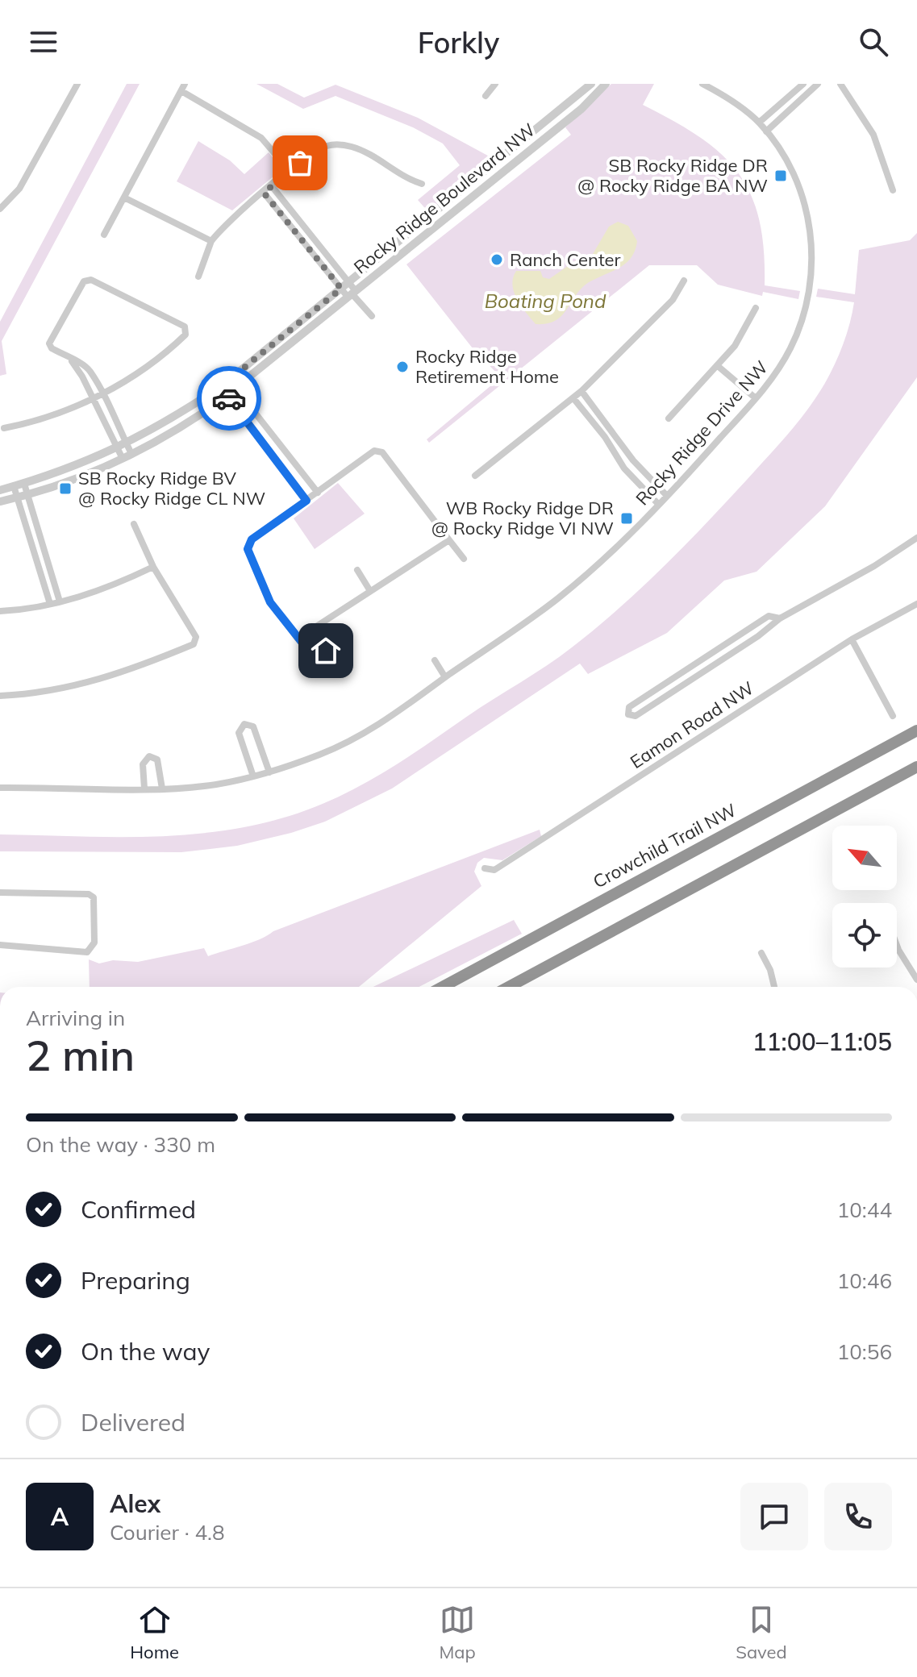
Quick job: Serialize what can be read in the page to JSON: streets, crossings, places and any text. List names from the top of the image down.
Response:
{
  "streets": {
    "highway": ["Crowchild Trail NW"],
    "street": ["Rocky Ridge Boulevard NW", "Rocky Ridge Drive NW", "Eamon Road NW"]
  },
  "water": ["Boating Pond"],
  "places": {
    "transit": ["SB Rocky Ridge DR @ Rocky Ridge BA NW", "SB Rocky Ridge BV @ Rocky Ridge CL NW", "WB Rocky Ridge DR @ Rocky Ridge VI NW"],
    "other": ["Ranch Center", "Rocky Ridge Retirement Home"]
  },
  "north": "top left",
  "page": {
    "header": "Forkly",
    "heading": ["2 min", "Arriving in", "11:00–11:05"],
    "panel": ["Alex", "Courier · 4.8"],
    "bar": "On the way · 330 m",
    "list": [
      ["Confirmed", "10:44"],
      ["Preparing", "10:46"],
      ["On the way", "10:56"],
      "Delivered"
    ],
    "round": "A",
    "tabs": ["Home", "Map", "Saved"]
  }
}
